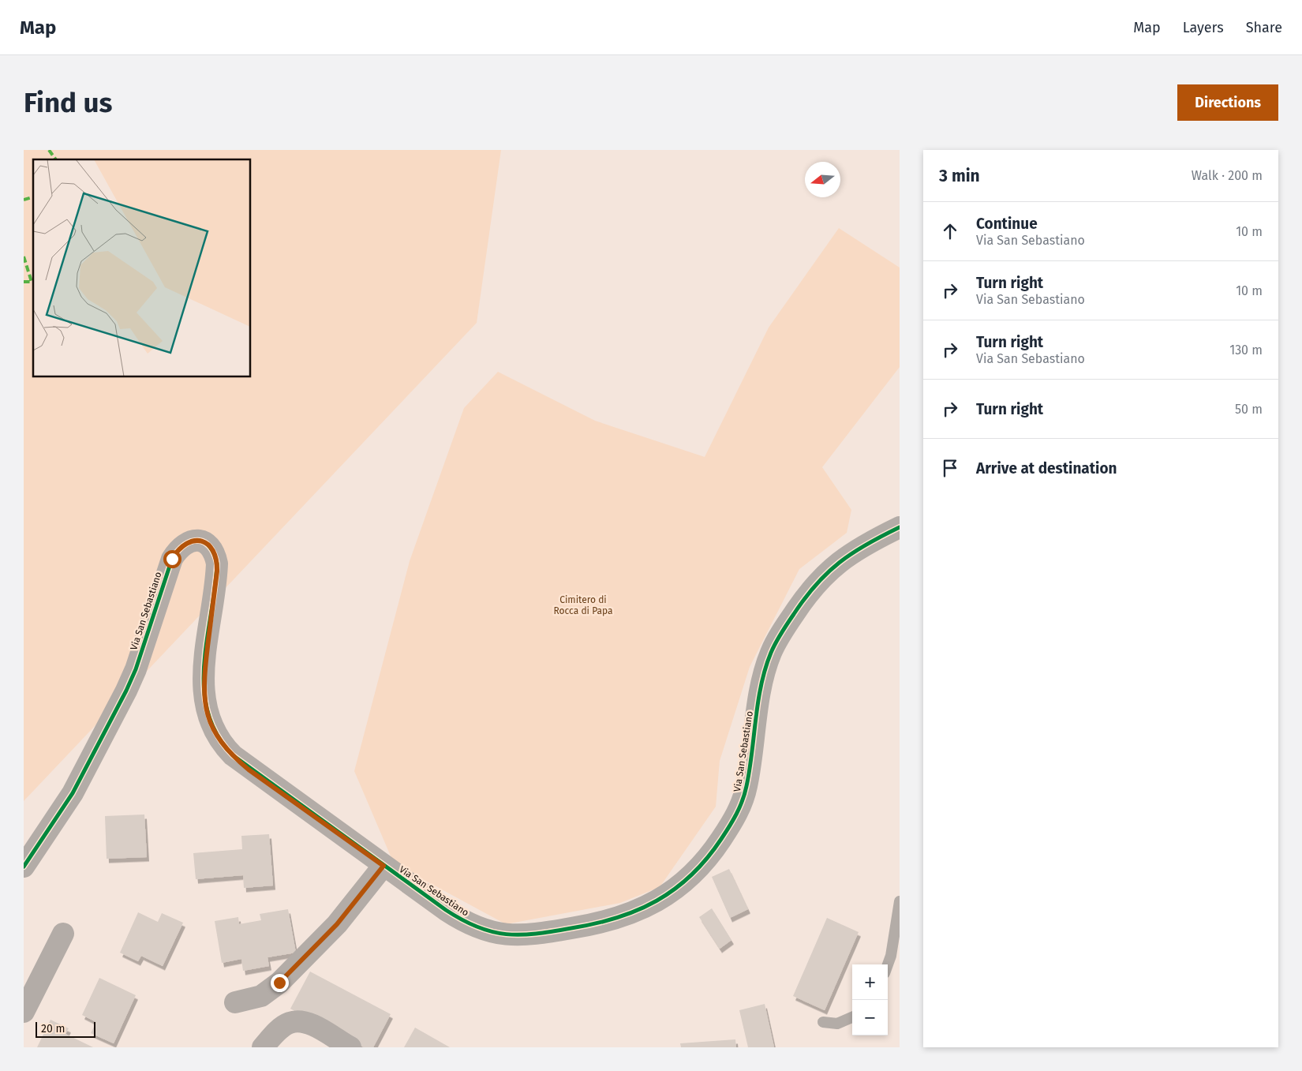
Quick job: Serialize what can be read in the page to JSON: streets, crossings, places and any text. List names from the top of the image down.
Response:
{
  "streets": {
    "street": ["Via San Sebastiano"]
  },
  "parks": ["Cimitero di Rocca di Papa"],
  "scale_bar": "20 m",
  "north": "left",
  "page": {
    "header": "Map",
    "nav": ["Map", "Layers", "Share"],
    "buttons": "Directions",
    "title": "Find us",
    "heading": ["3 min", "Walk · 200 m"],
    "list": [
      ["Continue", "Via San Sebastiano", "10 m"],
      ["Turn right", "Via San Sebastiano", "10 m"],
      ["Turn right", "Via San Sebastiano", "130 m"],
      ["Turn right", "50 m"],
      "Arrive at destination"
    ],
    "map_buttons": ["+", "−"],
    "scale": "20 m"
  }
}
